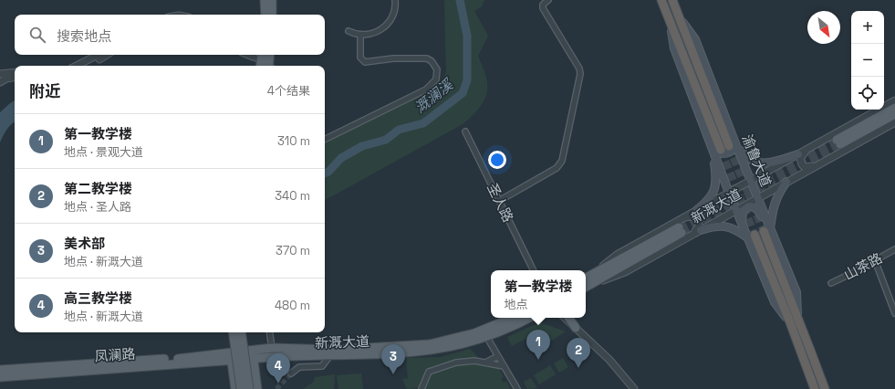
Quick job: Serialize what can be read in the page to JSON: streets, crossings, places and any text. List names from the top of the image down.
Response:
{
  "streets": {
    "highway": ["渝鲁大道"],
    "main road": ["新溉大道", "凤澜路"],
    "street": ["圣人路", "山茶路"]
  },
  "crossings": [
    ["渝鲁大道", "新溉大道"],
    ["新溉大道", "凤澜路"]
  ],
  "water": ["溉澜溪"],
  "north": "bottom right",
  "page": {
    "map_buttons": ["+", "−"],
    "search": "搜索地点",
    "heading": ["附近", "4个结果"],
    "list": [
      {
        "mark": "1",
        "name": "第一教学楼",
        "note": "地点 · 景观大道",
        "value": "310 m"
      },
      {
        "mark": "2",
        "name": "第二教学楼",
        "note": "地点 · 圣人路",
        "value": "340 m"
      },
      {
        "mark": "3",
        "name": "美术部",
        "note": "地点 · 新溉大道",
        "value": "370 m"
      },
      {
        "mark": "4",
        "name": "高三教学楼",
        "note": "地点 · 新溉大道",
        "value": "480 m"
      }
    ],
    "popup": ["第一教学楼", "地点"],
    "pins": [
      "1",
      "2",
      "3",
      "4"
    ]
  }
}
